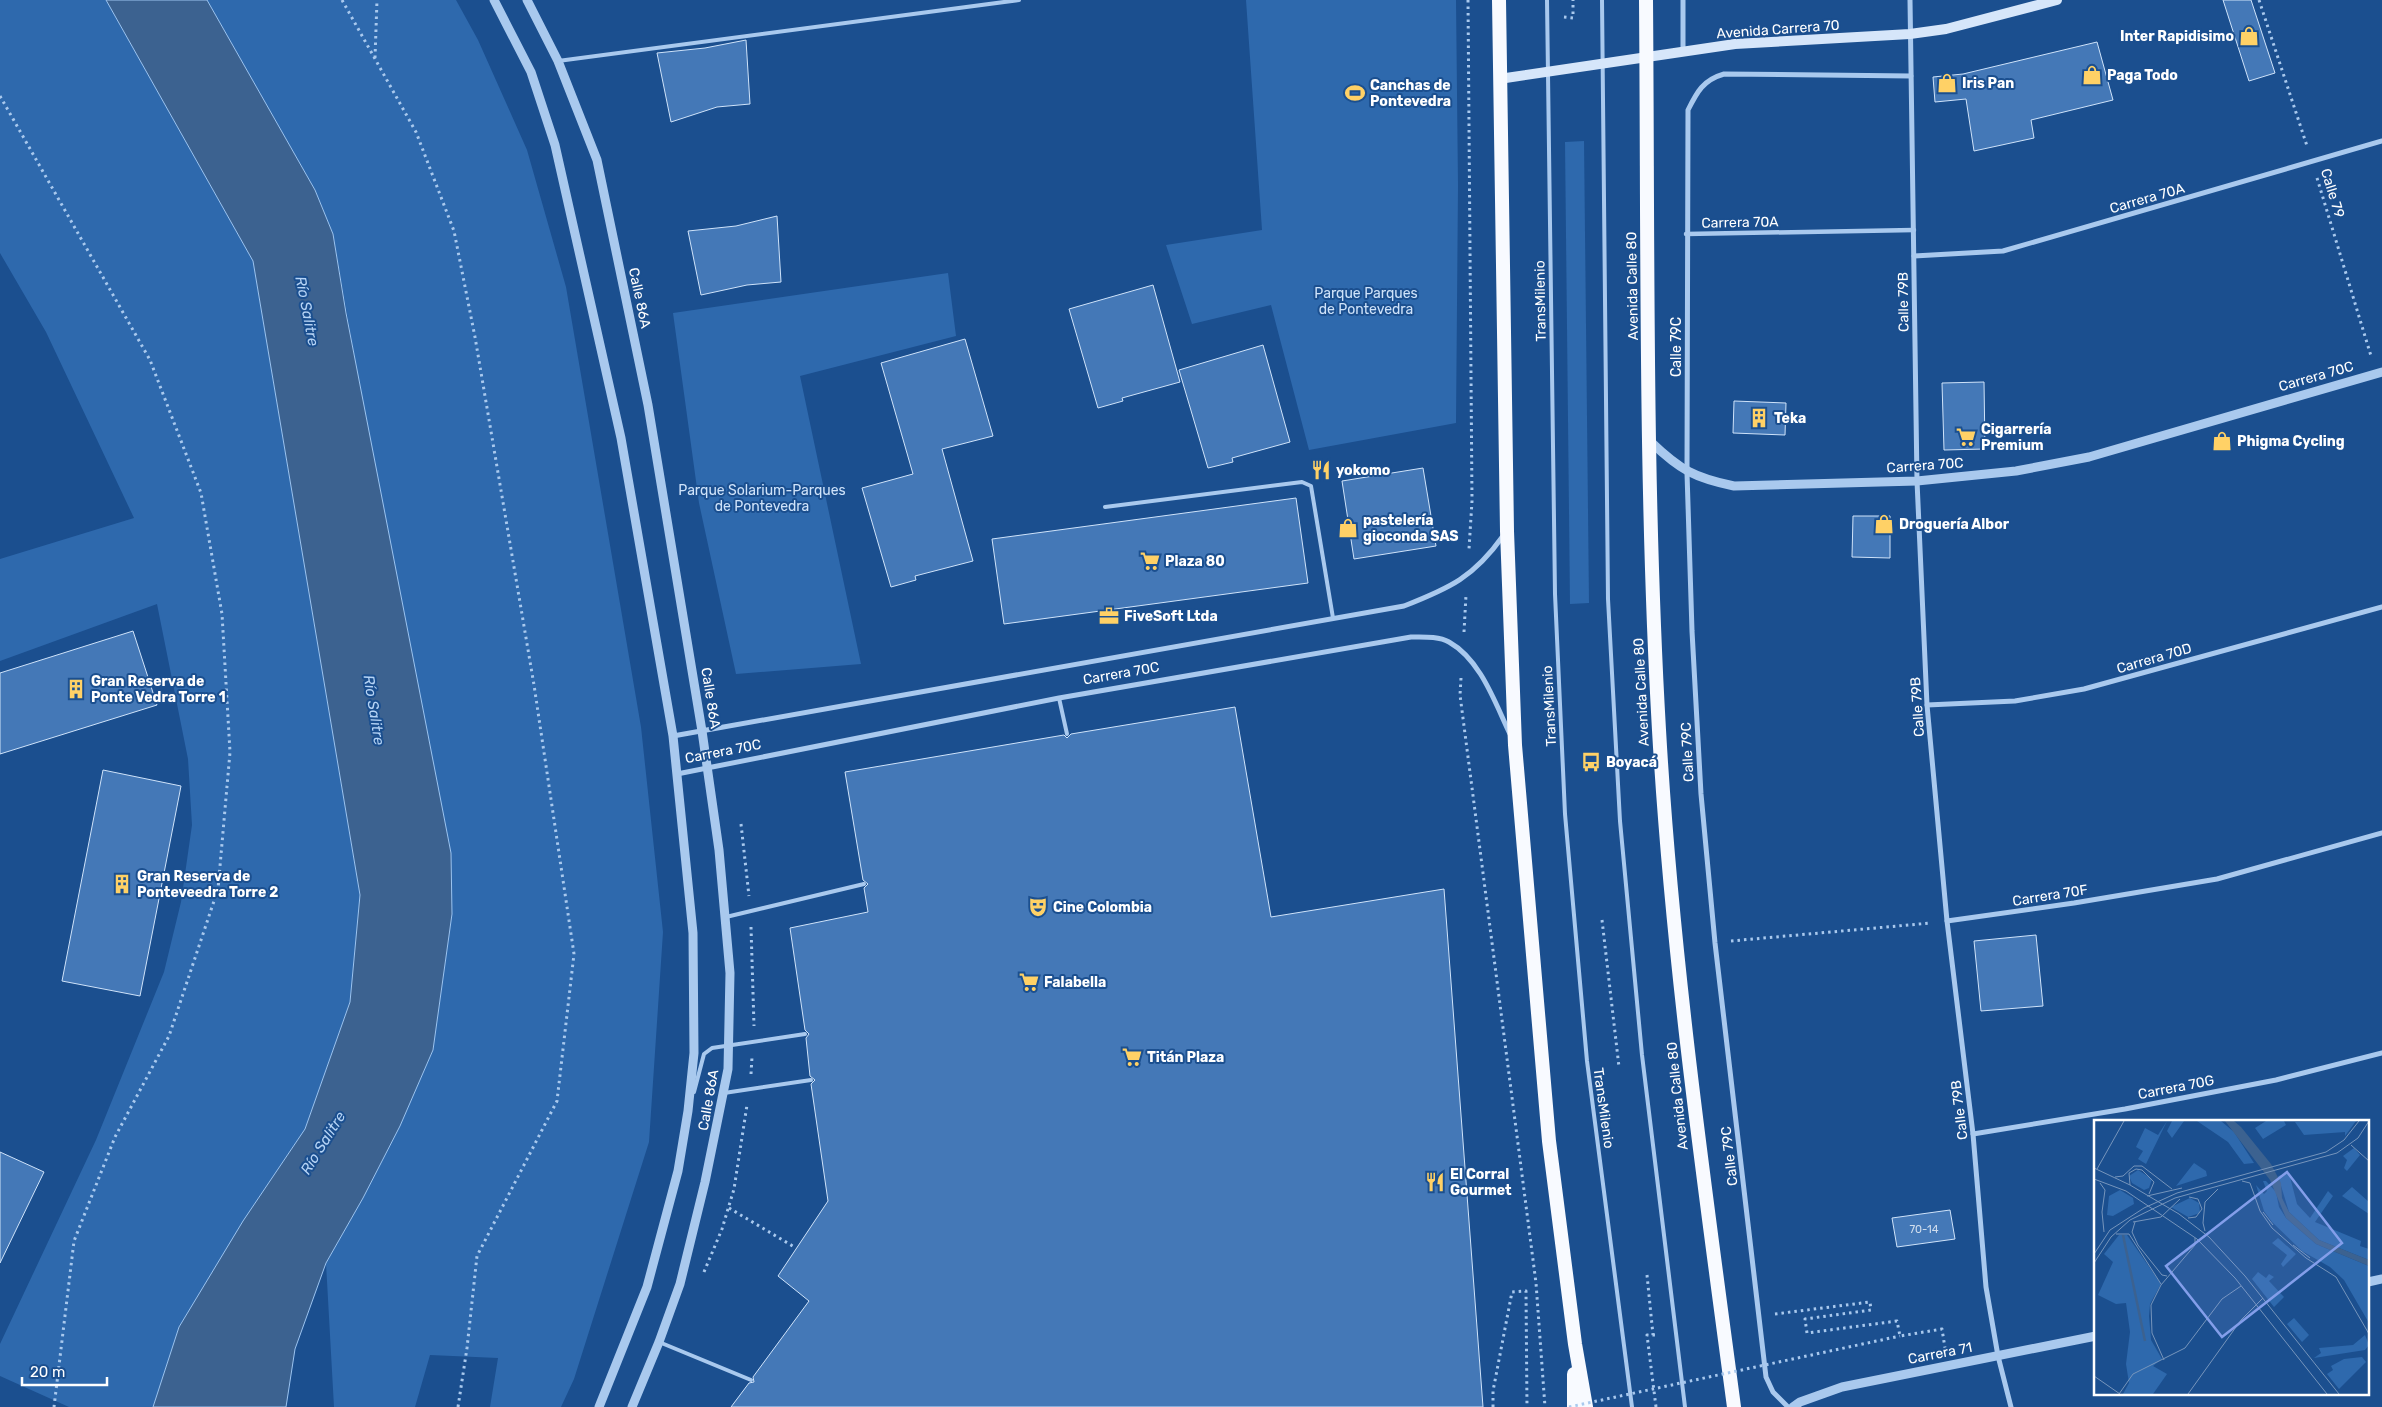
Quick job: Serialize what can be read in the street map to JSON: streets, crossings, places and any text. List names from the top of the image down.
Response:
{
  "streets": {
    "highway": ["Avenida Calle 80"],
    "main road": ["Avenida Carrera 70"],
    "street": [
      "Carrera 70A",
      "Calle 86A",
      "Calle 79B",
      "Calle 79C",
      "Carrera 70C",
      "Carrera 70D",
      "Carrera 70F",
      "Carrera 70G",
      "Carrera 71"
    ],
    "lane": ["TransMilenio"],
    "path": ["Calle 79"]
  },
  "crossings": [
    ["Avenida Carrera 70", "Avenida Calle 80"],
    ["Avenida Carrera 70", "TransMilenio"],
    ["Avenida Carrera 70", "Calle 79B"],
    ["Calle 79", "Carrera 70A"],
    ["Calle 79", "Carrera 70C"],
    ["Carrera 70A", "Calle 79B"],
    ["Carrera 70A", "Calle 79C"],
    ["Avenida Calle 80", "Carrera 70C"],
    ["Calle 86A", "Carrera 70C"],
    ["Calle 79B", "Calle 79C"],
    ["Calle 79B", "Carrera 70C"],
    ["Calle 79B", "Carrera 70D"],
    ["Calle 79B", "Carrera 70F"],
    ["Calle 79B", "Carrera 70G"],
    ["Calle 79B", "Carrera 71"],
    ["Calle 79C", "Carrera 70C"]
  ],
  "water": ["Río Salitre"],
  "parks": ["Parque Parques de Pontevedra", "Parque Solarium-Parques de Pontevedra"],
  "places": {
    "shop": [
      "Inter Rapidisimo",
      "Paga Todo",
      "Iris Pan",
      "Phigma Cycling",
      "Droguería Albor",
      "pastelería gioconda SAS"
    ],
    "sports": ["Canchas de Pontevedra"],
    "building": ["Teka", "Gran Reserva de Ponte Vedra Torre 1", "Gran Reserva de Ponteveedra Torre 2"],
    "supermarket": [
      "Cigarrería Premium",
      "Plaza 80",
      "Falabella",
      "Titán Plaza"
    ],
    "restaurant": ["yokomo", "El Corral Gourmet"],
    "office": ["FiveSoft Ltda"],
    "bus stop": ["Boyacá"],
    "theatre": ["Cine Colombia"]
  },
  "house_numbers": ["70-14"],
  "scale_bar": "20 m"
}
